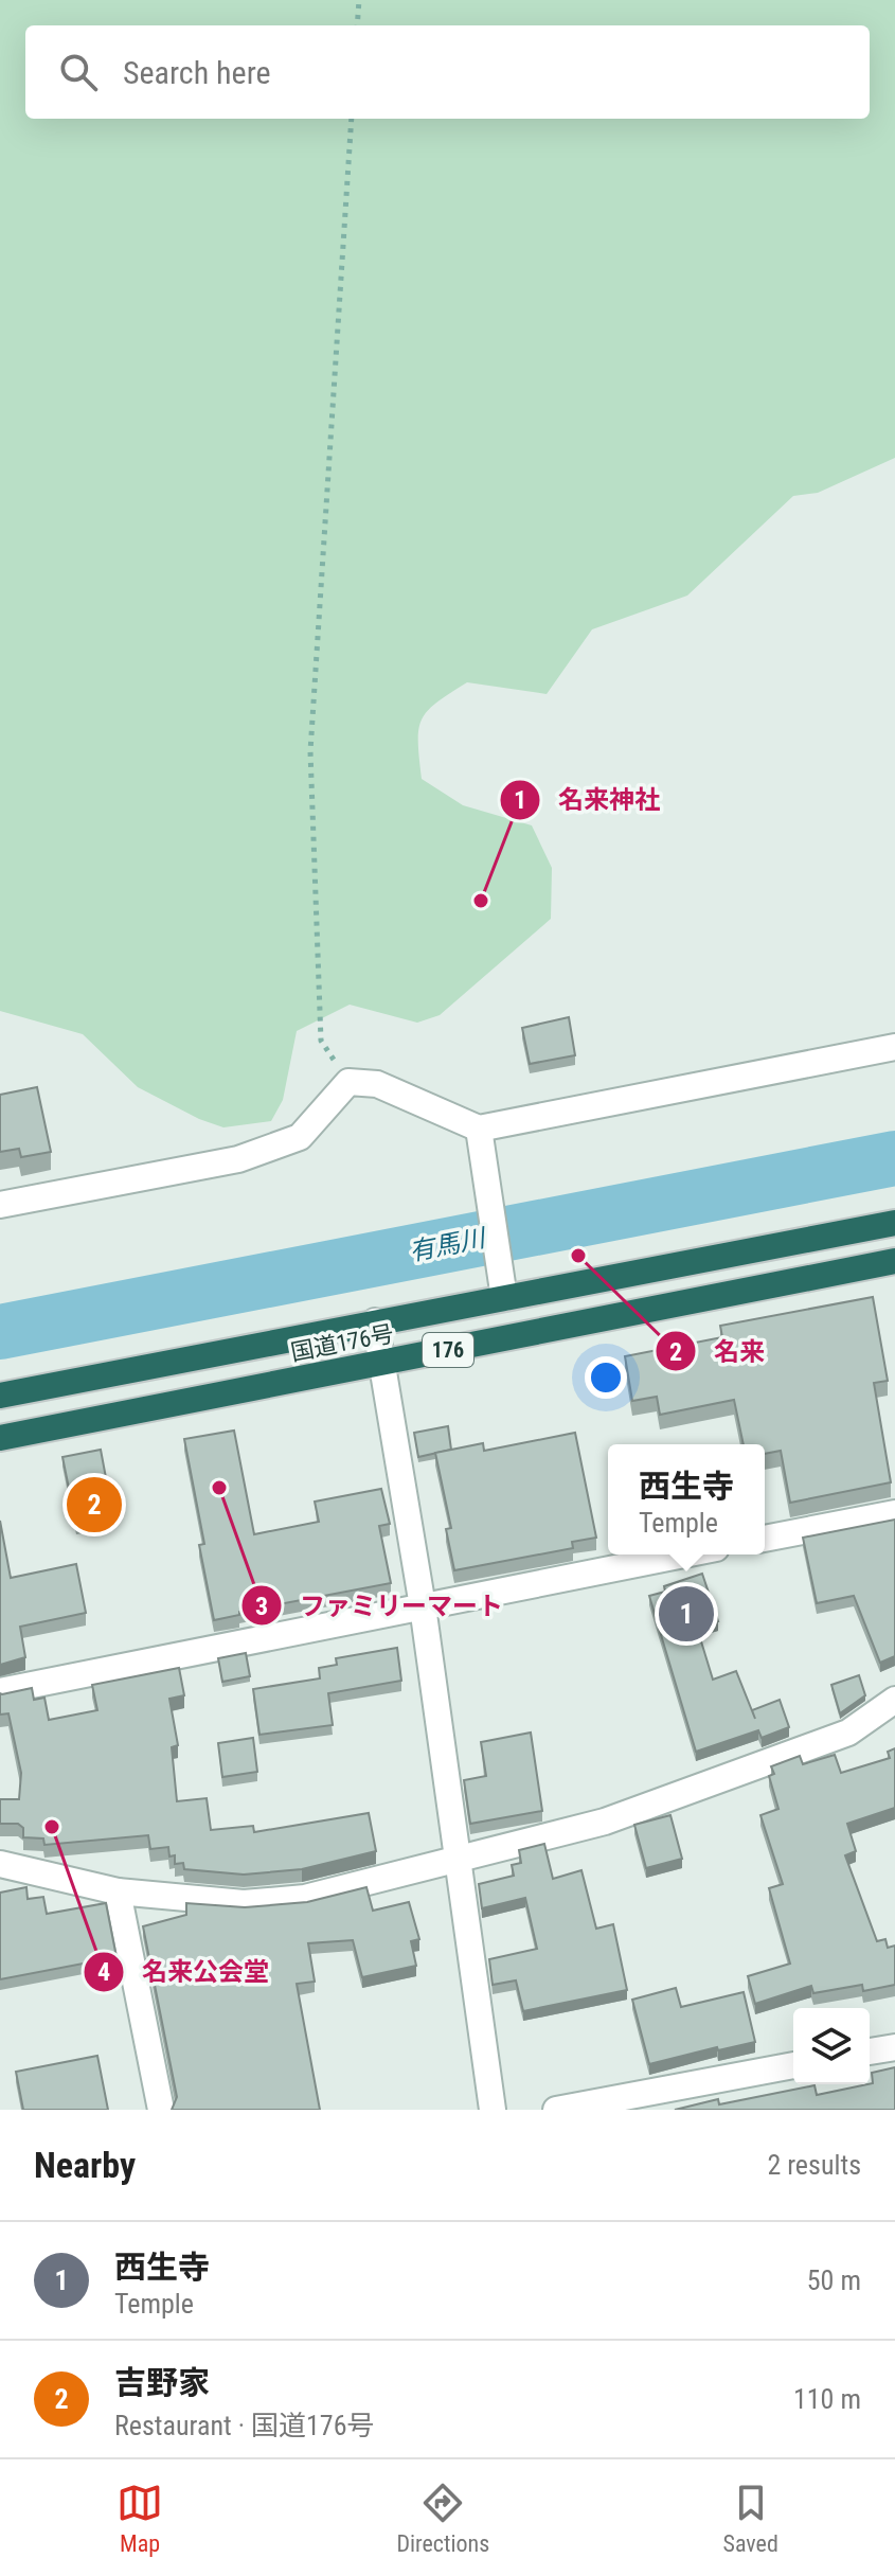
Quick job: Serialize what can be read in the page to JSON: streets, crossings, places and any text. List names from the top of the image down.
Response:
{
  "streets": {
    "highway": ["国道176号", "176"]
  },
  "water": ["有馬川"],
  "places": [
    "名来神社",
    "名来",
    "ファミリーマート",
    "名来公会堂"
  ],
  "page": {
    "search": "Search here",
    "popup": ["西生寺", "Temple"],
    "pins": ["2", "1"],
    "heading": ["Nearby", "2 results"],
    "list": [
      {
        "mark": "1",
        "name": "西生寺",
        "note": "Temple",
        "value": "50 m"
      },
      {
        "mark": "2",
        "name": "吉野家",
        "note": "Restaurant · 国道176号",
        "value": "110 m"
      }
    ],
    "nav": ["Map", "Directions", "Saved"]
  }
}
